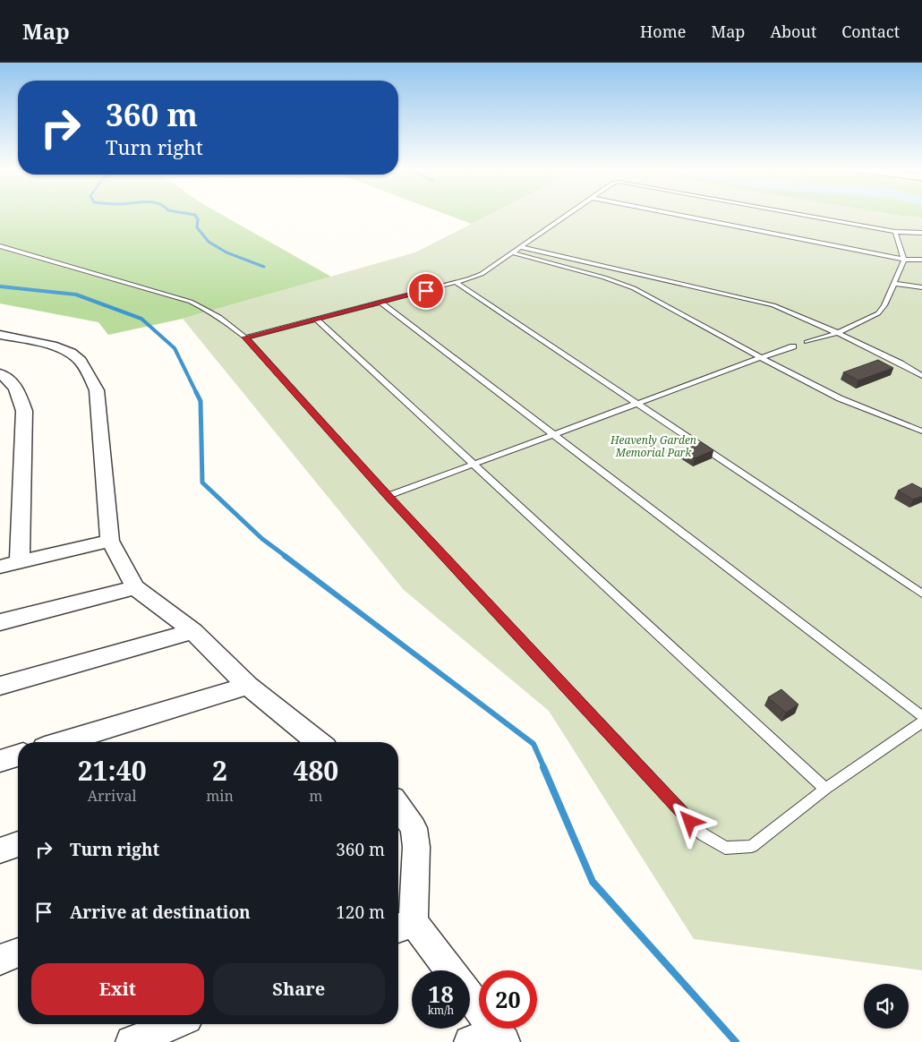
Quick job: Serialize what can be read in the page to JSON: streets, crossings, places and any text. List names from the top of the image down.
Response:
{
  "parks": ["Heavenly Garden Memorial Park"],
  "page": {
    "header": "Map",
    "nav": [
      "Home",
      "Map",
      "About",
      "Contact"
    ],
    "turn": ["360 m", "Turn right"],
    "eta": [
      "21:40",
      "Arrival",
      "2",
      "min",
      "480",
      "m"
    ],
    "list": [
      {
        "name": "Turn right",
        "value": "360 m"
      },
      {
        "name": "Arrive at destination",
        "value": "120 m"
      }
    ],
    "buttons": ["Exit", "Share"],
    "speed": "18 km/h",
    "limit": "20"
  }
}
